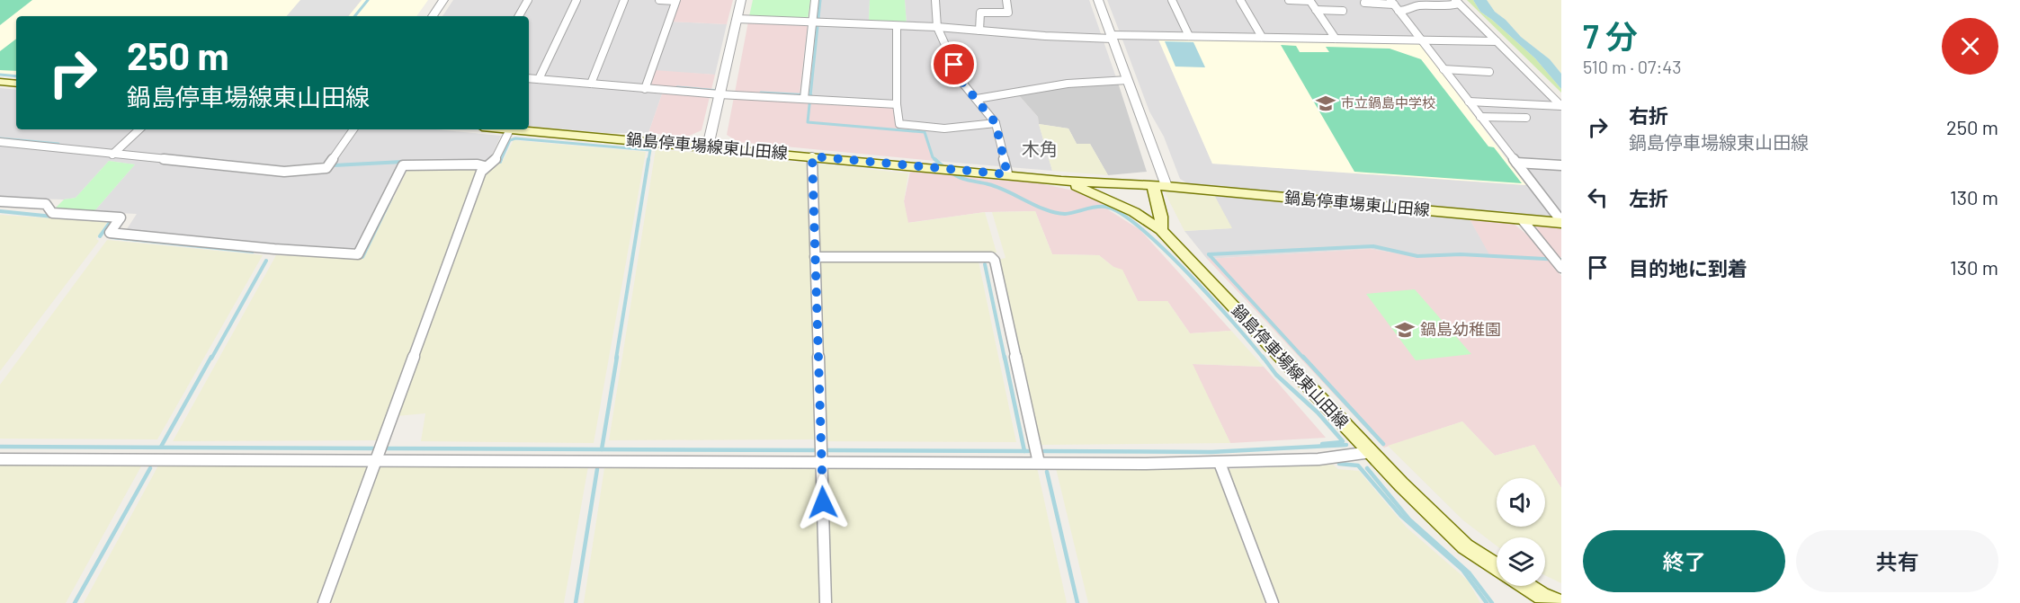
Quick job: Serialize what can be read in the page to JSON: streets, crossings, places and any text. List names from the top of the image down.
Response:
{
  "streets": {
    "main road": ["鍋島停車場線東山田線", "鍋島停車場東山田線"]
  },
  "crossings": [
    ["鍋島停車場線東山田線", "鍋島停車場東山田線"]
  ],
  "districts": ["木角"],
  "places": {
    "school or university": ["市立鍋島中学校", "鍋島幼稚園"]
  },
  "page": {
    "heading": ["7 分", "510 m · 07:43"],
    "turn": ["250 m", "鍋島停車場線東山田線"],
    "list": [
      {
        "name": "右折",
        "note": "鍋島停車場線東山田線",
        "value": "250 m"
      },
      {
        "name": "左折",
        "value": "130 m"
      },
      {
        "name": "目的地に到着",
        "value": "130 m"
      }
    ],
    "buttons": ["終了", "共有"]
  }
}
